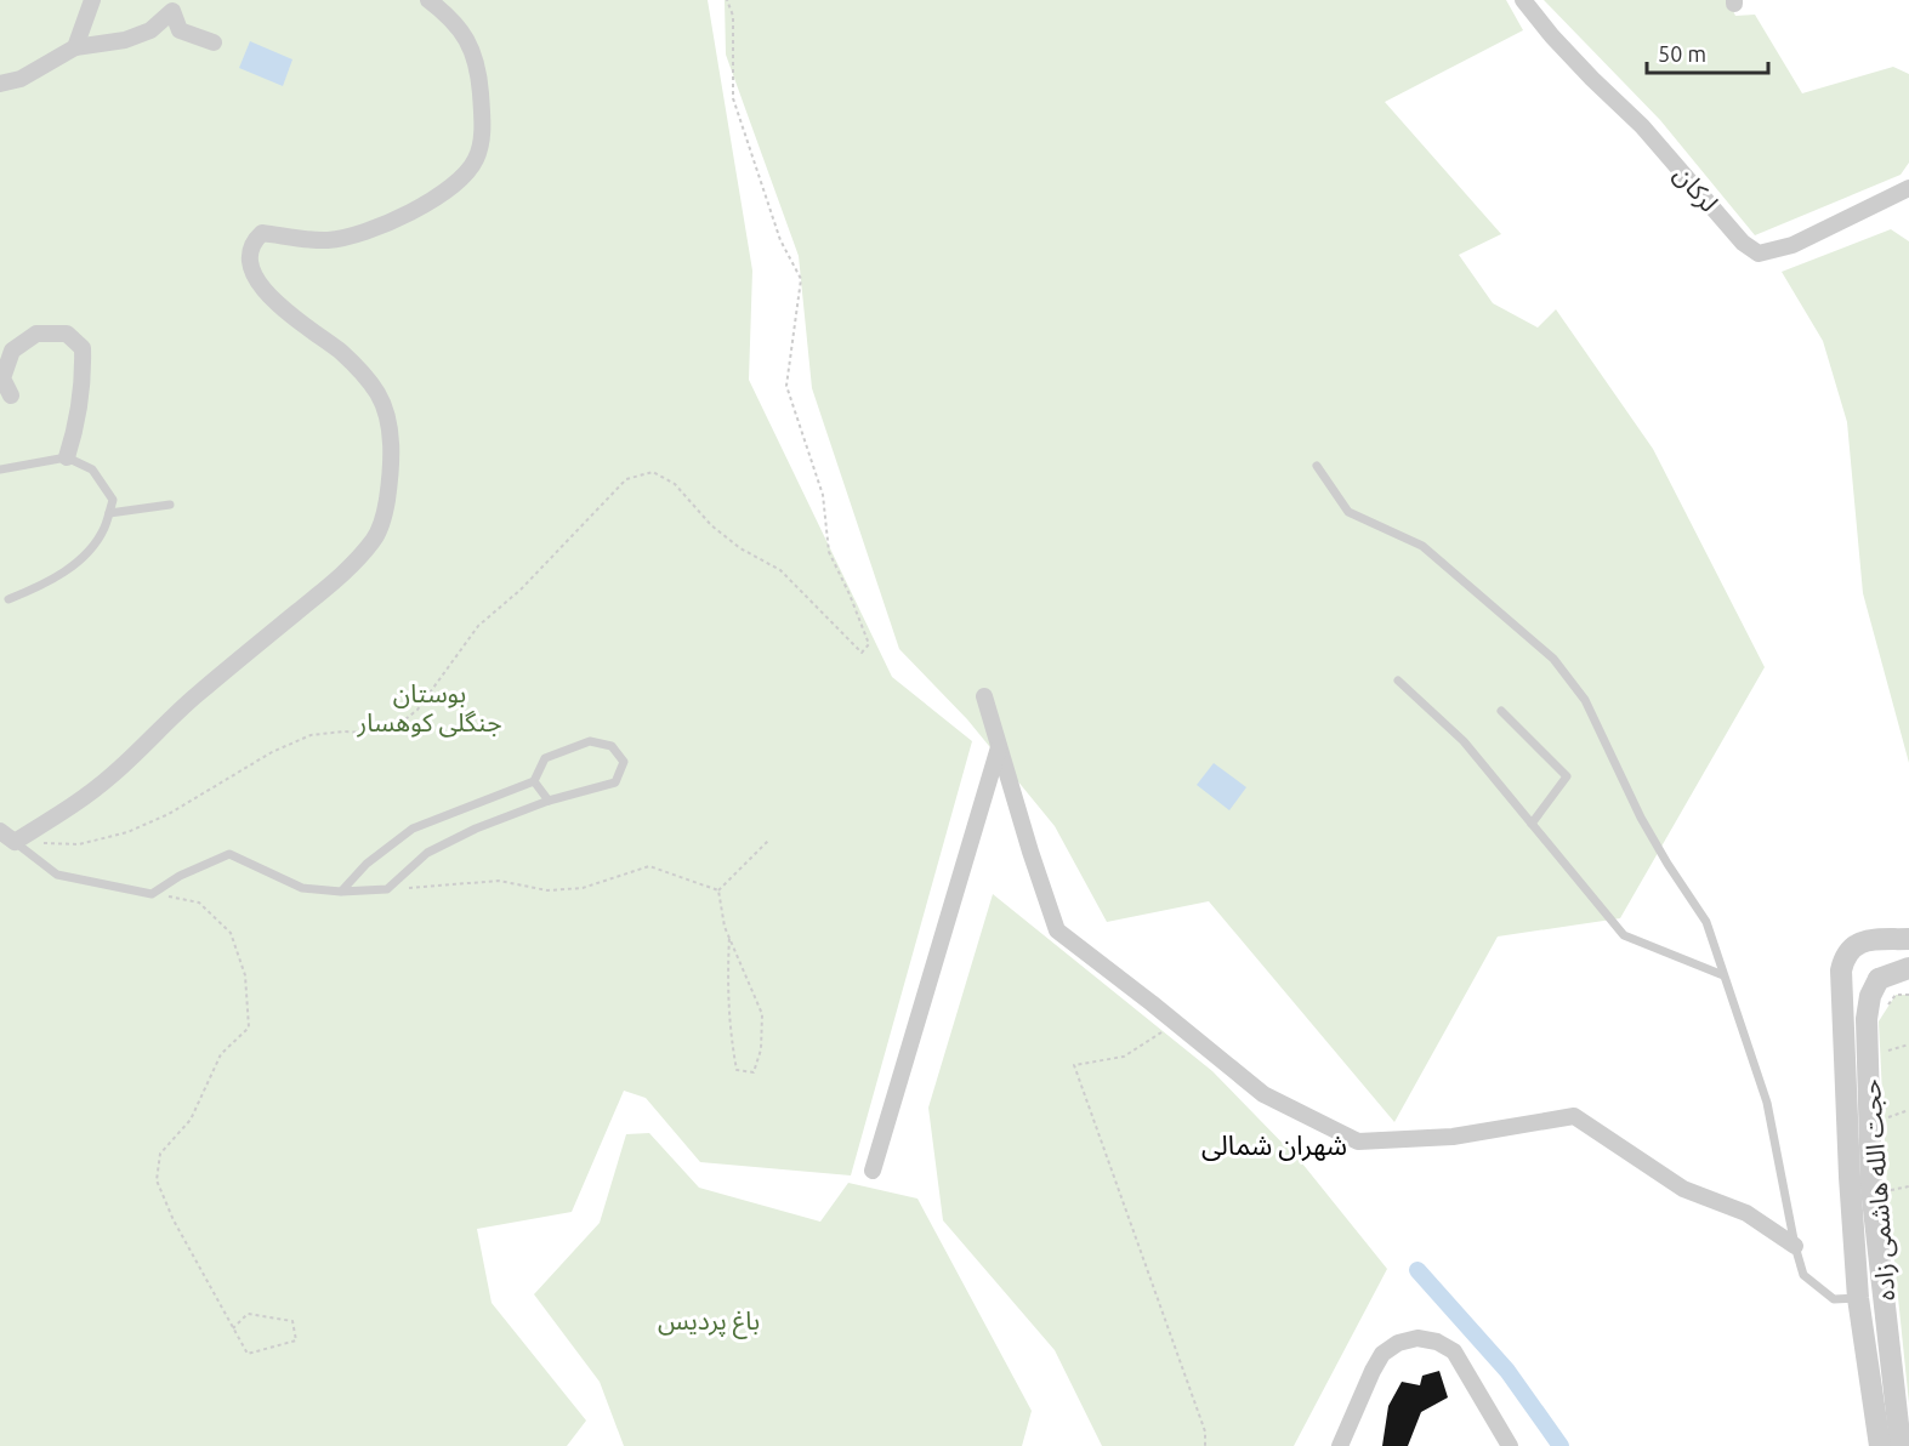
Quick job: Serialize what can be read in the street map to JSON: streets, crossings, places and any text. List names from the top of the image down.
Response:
{
  "streets": {
    "street": ["لرکان", "حجت الله هاشمی زاده"]
  },
  "districts": ["شهران شمالی"],
  "parks": ["بوستان جنگلی کوهسار", "باغ پردیس"],
  "scale_bar": "50 m"
}
